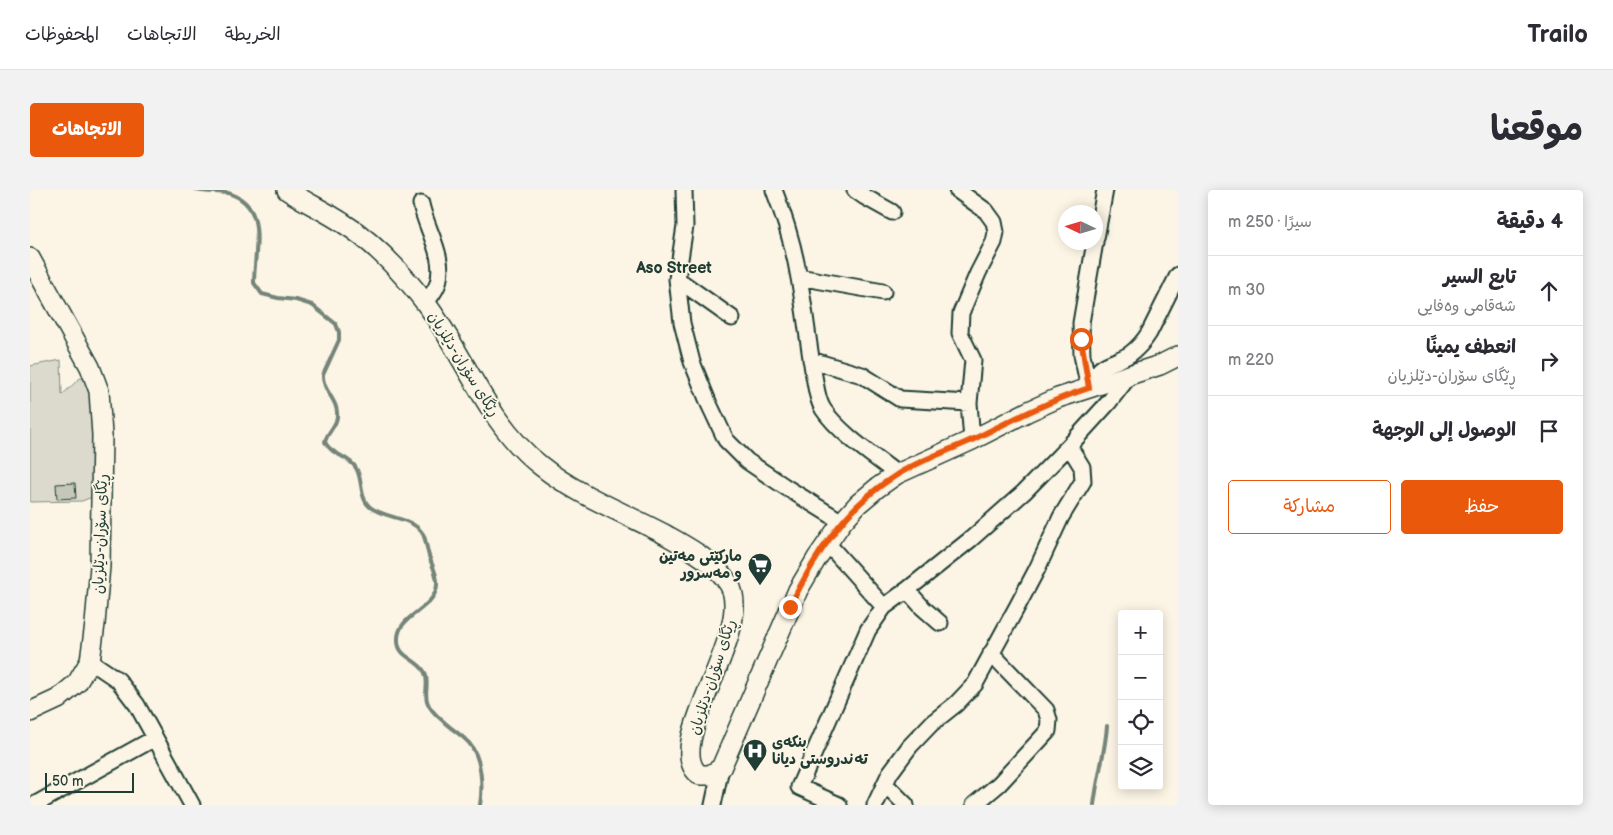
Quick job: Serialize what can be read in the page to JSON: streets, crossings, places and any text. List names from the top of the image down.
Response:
{
  "streets": {
    "main road": ["ڕێگای سۆران-دێلزیان"]
  },
  "districts": ["Aso Street"],
  "places": {
    "supermarket": ["مارکێتی مەتین و مەسرور"],
    "hospital": ["بنکەی تەندروستی دیانا"]
  },
  "scale_bar": "50 m",
  "north": "left",
  "page": {
    "header": "Trailo",
    "nav": ["الخريطة", "الاتجاهات", "المحفوظات"],
    "title": "موقعنا",
    "buttons": [
      "الاتجاهات",
      ["حفظ", "مشاركة"]
    ],
    "heading": ["4 دقيقة", "سيرًا · 250 m"],
    "list": [
      ["تابع السير", "شەقامی وەفایی", "30 m"],
      ["انعطف يمينًا", "ڕێگای سۆران-دێلزیان", "220 m"],
      "الوصول إلى الوجهة"
    ],
    "map_buttons": ["+", "−"],
    "scale": "50 m"
  }
}
